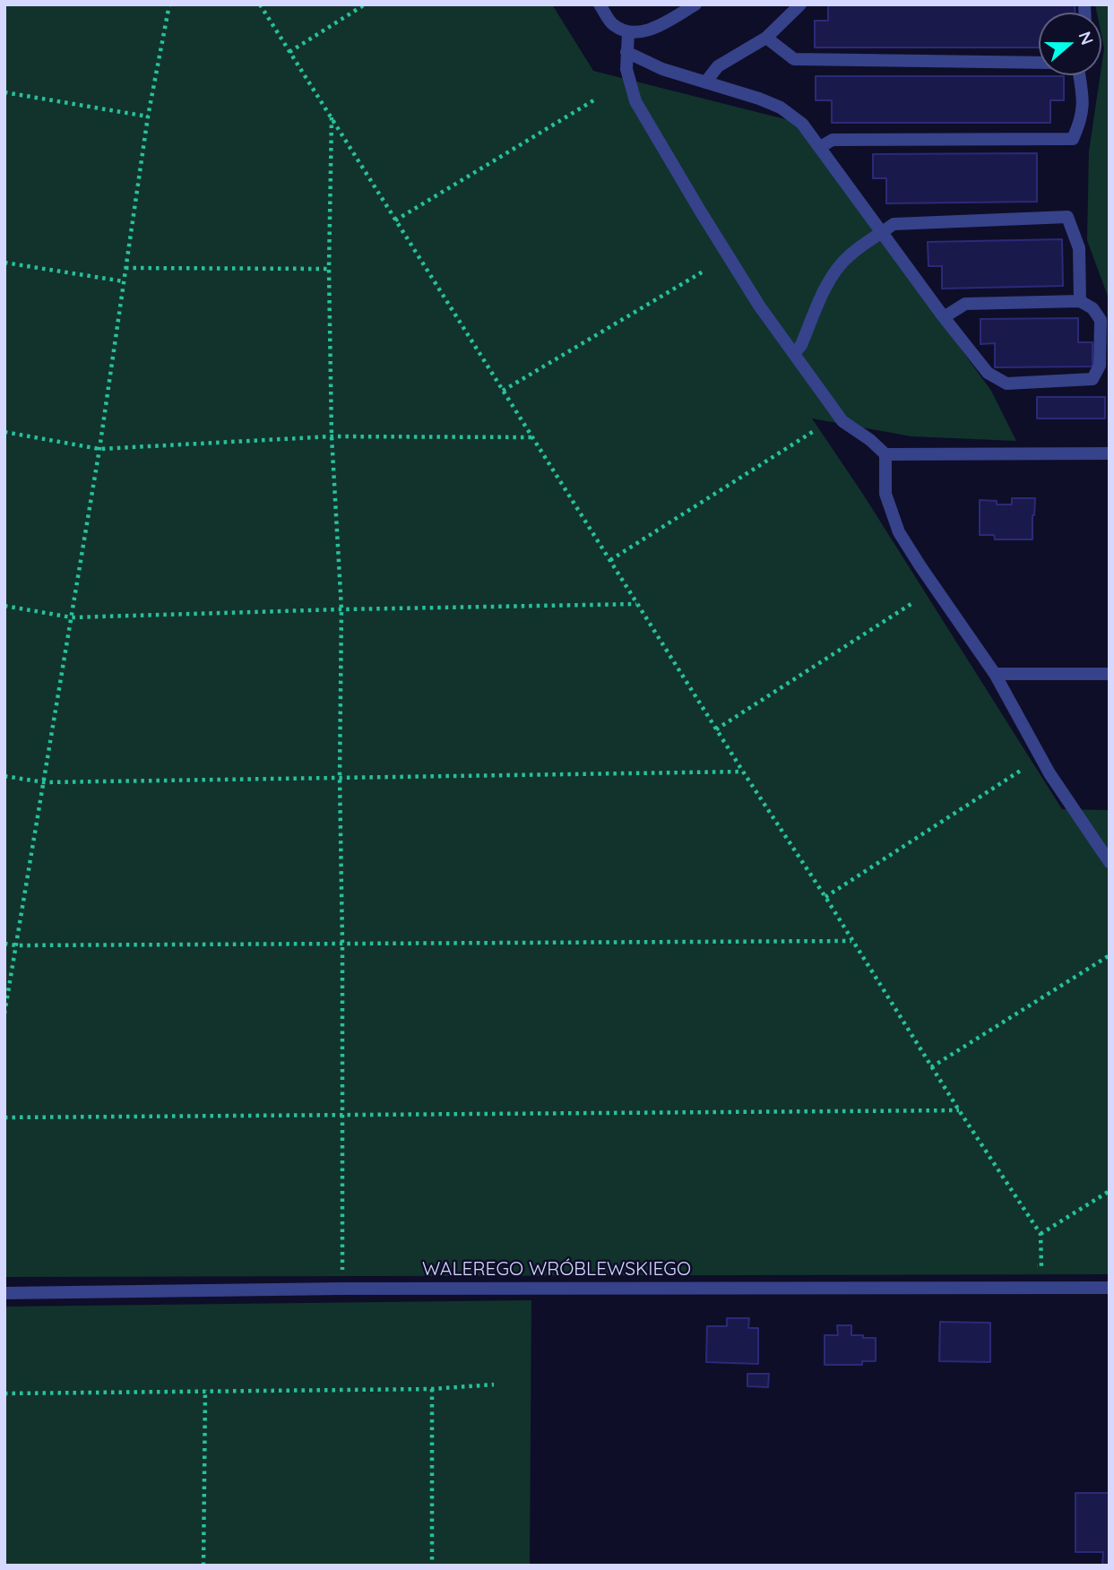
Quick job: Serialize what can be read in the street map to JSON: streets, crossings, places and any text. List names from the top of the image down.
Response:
{
  "streets": {
    "street": ["WALEREGO WRÓBLEWSKIEGO"]
  },
  "north": "right"
}
